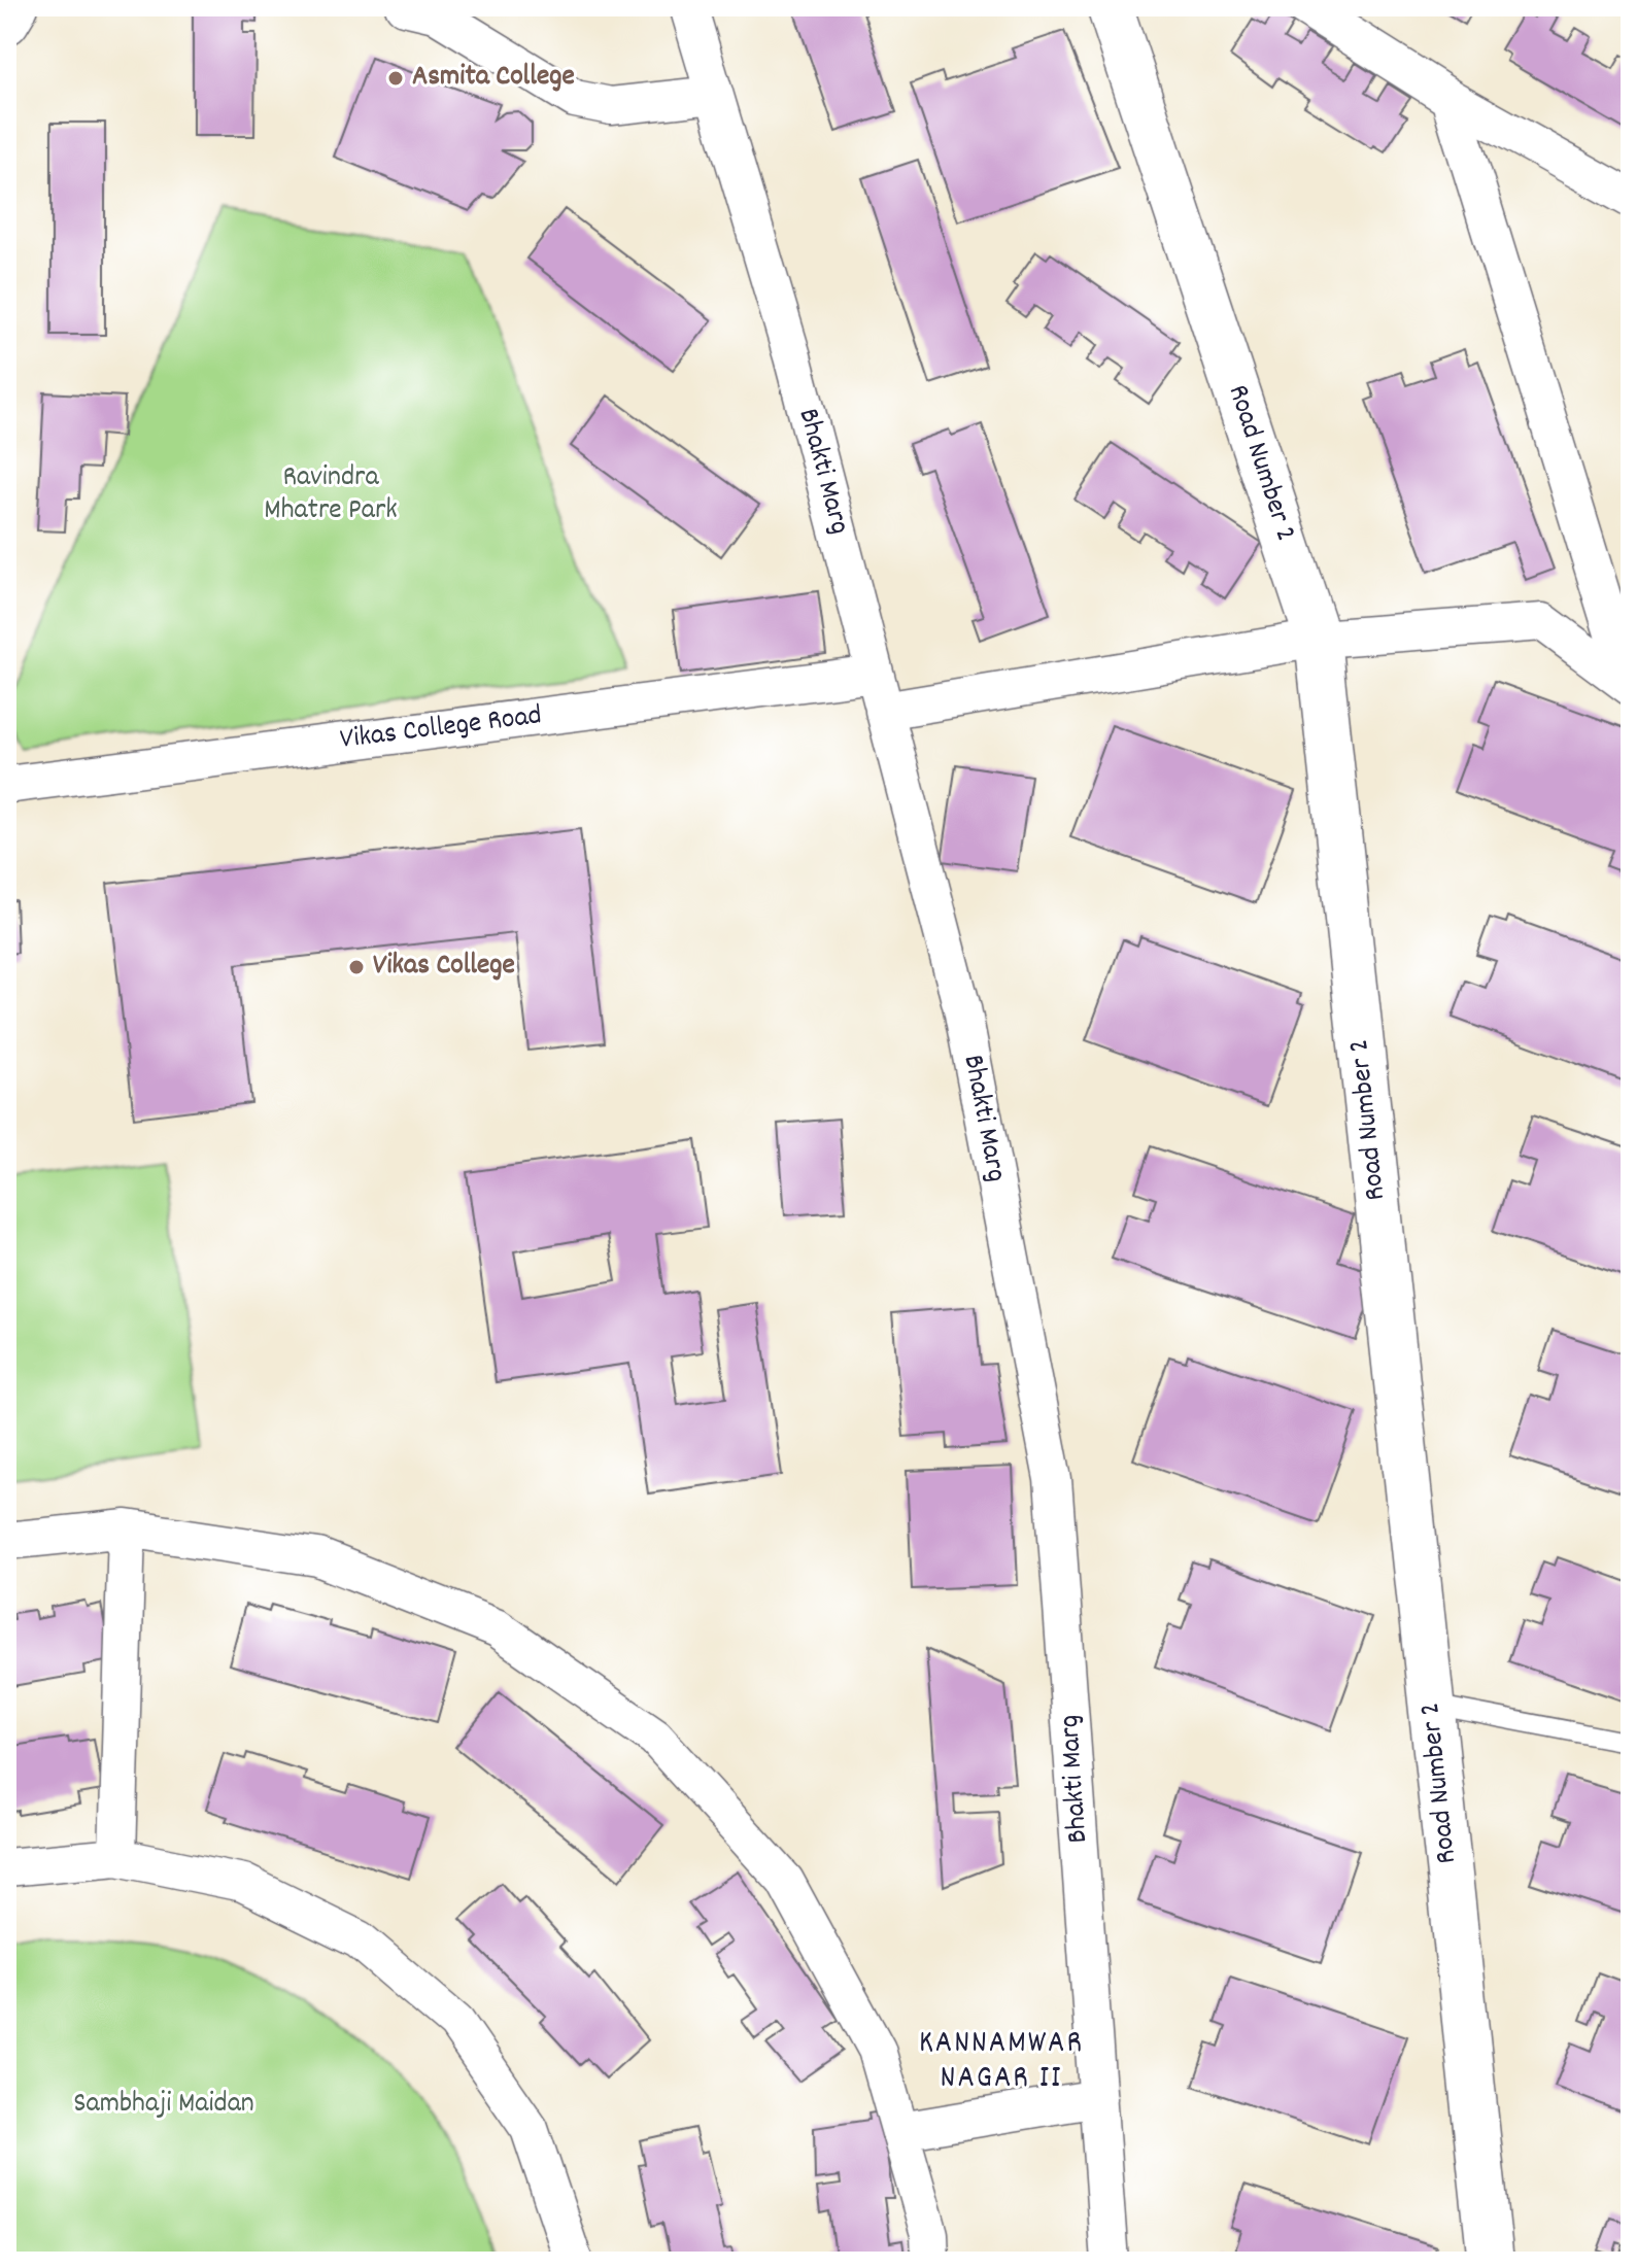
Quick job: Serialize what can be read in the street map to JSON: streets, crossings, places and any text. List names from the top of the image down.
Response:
{
  "streets": {
    "street": ["Road Number 2", "Bhakti Marg", "Vikas College Road"]
  },
  "crossings": [
    ["Bhakti Marg", "Vikas College Road"]
  ],
  "districts": ["KANNAMWAR NAGAR II"],
  "parks": ["Ravindra Mhatre Park", "Sambhaji Maidan"],
  "places": ["Asmita College", "Vikas College"]
}
